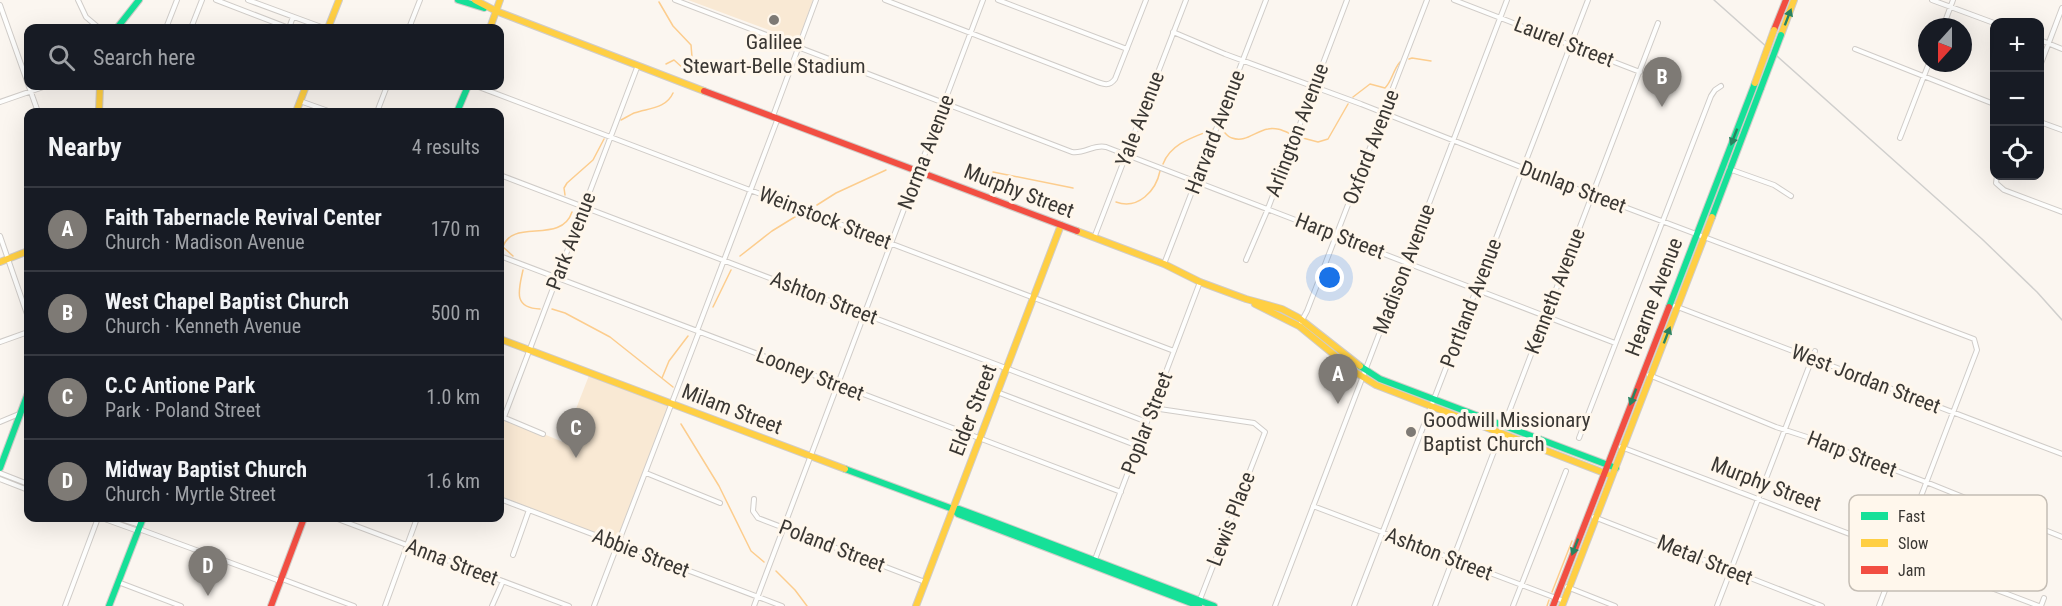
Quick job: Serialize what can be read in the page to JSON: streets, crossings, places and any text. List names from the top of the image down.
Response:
{
  "streets": {
    "street": [
      "Laurel Street",
      "Yale Avenue",
      "Arlington Avenue",
      "Harvard Avenue",
      "Oxford Avenue",
      "Norma Avenue",
      "Dunlap Street",
      "Murphy Street",
      "Weinstock Street",
      "Harp Street",
      "Park Avenue",
      "Madison Avenue",
      "Kenneth Avenue",
      "Hearne Avenue",
      "Ashton Street",
      "Portland Avenue",
      "Looney Street",
      "West Jordan Street",
      "Milam Street",
      "Elder Street",
      "Poplar Street",
      "Lewis Place",
      "Poland Street",
      "Abbie Street",
      "Metal Street",
      "Anna Street"
    ]
  },
  "crossings": [
    ["Laurel Street", "Madison Avenue"],
    ["Laurel Street", "Kenneth Avenue"],
    ["Laurel Street", "Portland Avenue"],
    ["Yale Avenue", "Dunlap Street"],
    ["Yale Avenue", "Murphy Street"],
    ["Yale Avenue", "Harp Street"],
    ["Arlington Avenue", "Dunlap Street"],
    ["Arlington Avenue", "Harp Street"],
    ["Harvard Avenue", "Dunlap Street"],
    ["Harvard Avenue", "Murphy Street"],
    ["Harvard Avenue", "Harp Street"],
    ["Oxford Avenue", "Dunlap Street"],
    ["Oxford Avenue", "Murphy Street"],
    ["Oxford Avenue", "Harp Street"],
    ["Norma Avenue", "Murphy Street"],
    ["Norma Avenue", "Weinstock Street"],
    ["Norma Avenue", "Harp Street"],
    ["Norma Avenue", "Ashton Street"],
    ["Norma Avenue", "Looney Street"],
    ["Norma Avenue", "Milam Street"],
    ["Norma Avenue", "Poland Street"],
    ["Norma Avenue", "Abbie Street"],
    ["Dunlap Street", "Madison Avenue"],
    ["Dunlap Street", "Kenneth Avenue"],
    ["Dunlap Street", "Hearne Avenue"],
    ["Dunlap Street", "Portland Avenue"],
    ["Dunlap Street", "West Jordan Street"],
    ["Murphy Street", "Park Avenue"],
    ["Murphy Street", "Madison Avenue"],
    ["Murphy Street", "Kenneth Avenue"],
    ["Murphy Street", "Hearne Avenue"],
    ["Murphy Street", "Portland Avenue"],
    ["Murphy Street", "Elder Street"],
    ["Murphy Street", "Poplar Street"],
    ["Weinstock Street", "Park Avenue"],
    ["Weinstock Street", "Elder Street"],
    ["Weinstock Street", "Poplar Street"],
    ["Harp Street", "Madison Avenue"],
    ["Harp Street", "Kenneth Avenue"],
    ["Harp Street", "Hearne Avenue"],
    ["Harp Street", "Portland Avenue"],
    ["Park Avenue", "Ashton Street"],
    ["Park Avenue", "Looney Street"],
    ["Park Avenue", "Milam Street"],
    ["Madison Avenue", "Ashton Street"],
    ["Hearne Avenue", "Ashton Street"],
    ["Hearne Avenue", "West Jordan Street"],
    ["Hearne Avenue", "Metal Street"],
    ["Ashton Street", "Portland Avenue"],
    ["Ashton Street", "Elder Street"],
    ["Ashton Street", "Poplar Street"],
    ["Looney Street", "Elder Street"],
    ["Looney Street", "Poplar Street"],
    ["Milam Street", "Elder Street"],
    ["Milam Street", "Poplar Street"],
    ["Milam Street", "Lewis Place"],
    ["Elder Street", "Poland Street"],
    ["Poplar Street", "Lewis Place"]
  ],
  "places": ["Galilee Stewart-Belle Stadium", "Goodwill Missionary Baptist Church"],
  "legend": ["Fast", "Slow", "Jam"],
  "north": "bottom",
  "page": {
    "map_buttons": ["+", "−"],
    "search": "Search here",
    "pins": [
      "B",
      "A",
      "C",
      "D"
    ],
    "heading": ["Nearby", "4 results"],
    "list": [
      {
        "mark": "A",
        "name": "Faith Tabernacle Revival Center",
        "note": "Church · Madison Avenue",
        "value": "170 m"
      },
      {
        "mark": "B",
        "name": "West Chapel Baptist Church",
        "note": "Church · Kenneth Avenue",
        "value": "500 m"
      },
      {
        "mark": "C",
        "name": "C.C Antione Park",
        "note": "Park · Poland Street",
        "value": "1.0 km"
      },
      {
        "mark": "D",
        "name": "Midway Baptist Church",
        "note": "Church · Myrtle Street",
        "value": "1.6 km"
      }
    ]
  }
}
